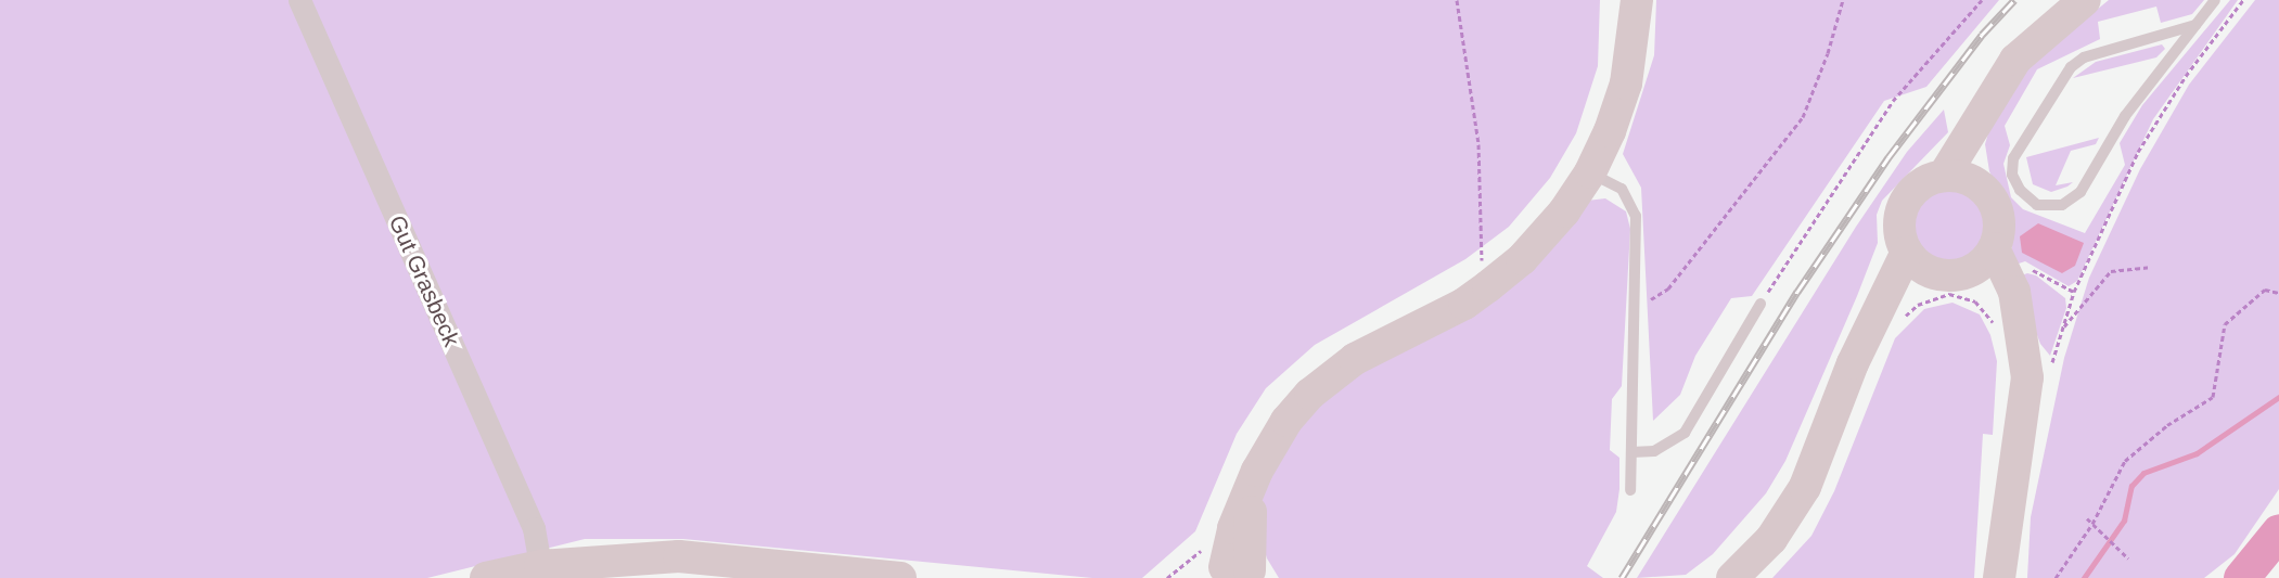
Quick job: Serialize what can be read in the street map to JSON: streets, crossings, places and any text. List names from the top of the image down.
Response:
{
  "streets": {
    "street": ["Gut Grasbeck"]
  }
}
